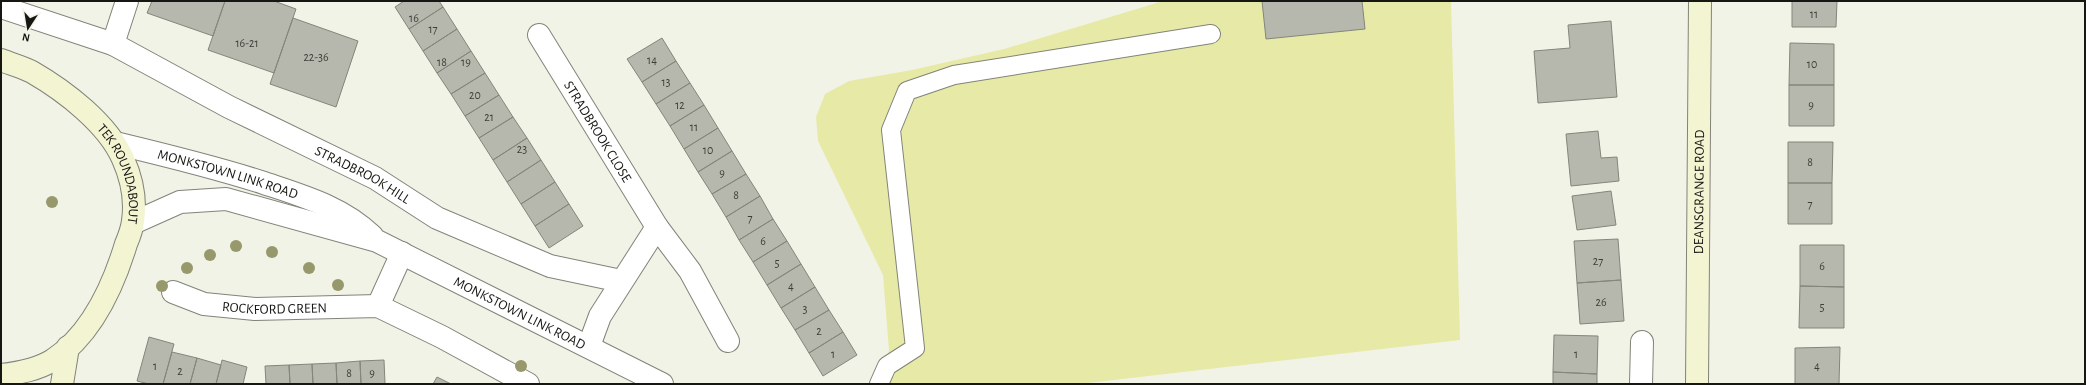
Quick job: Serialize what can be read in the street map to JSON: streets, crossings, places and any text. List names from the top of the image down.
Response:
{
  "streets": {
    "main road": ["TEK ROUNDABOUT", "DEANSGRANGE ROAD"],
    "street": [
      "STRADBROOK CLOSE",
      "MONKSTOWN LINK ROAD",
      "STRADBROOK HILL",
      "ROCKFORD GREEN"
    ]
  },
  "crossings": [
    ["MONKSTOWN LINK ROAD", "TEK ROUNDABOUT"]
  ],
  "house_numbers": [
    "11",
    "16",
    "17",
    "16-21",
    "22-36",
    "14",
    "18",
    "19",
    "10",
    "13",
    "20",
    "12",
    "9",
    "21",
    "11",
    "23",
    "10",
    "8",
    "9",
    "8",
    "7",
    "7",
    "6",
    "27",
    "5",
    "6",
    "4",
    "26",
    "5",
    "3",
    "2",
    "1",
    "1",
    "1",
    "4",
    "2",
    "8",
    "9"
  ],
  "north": "bottom"
}
